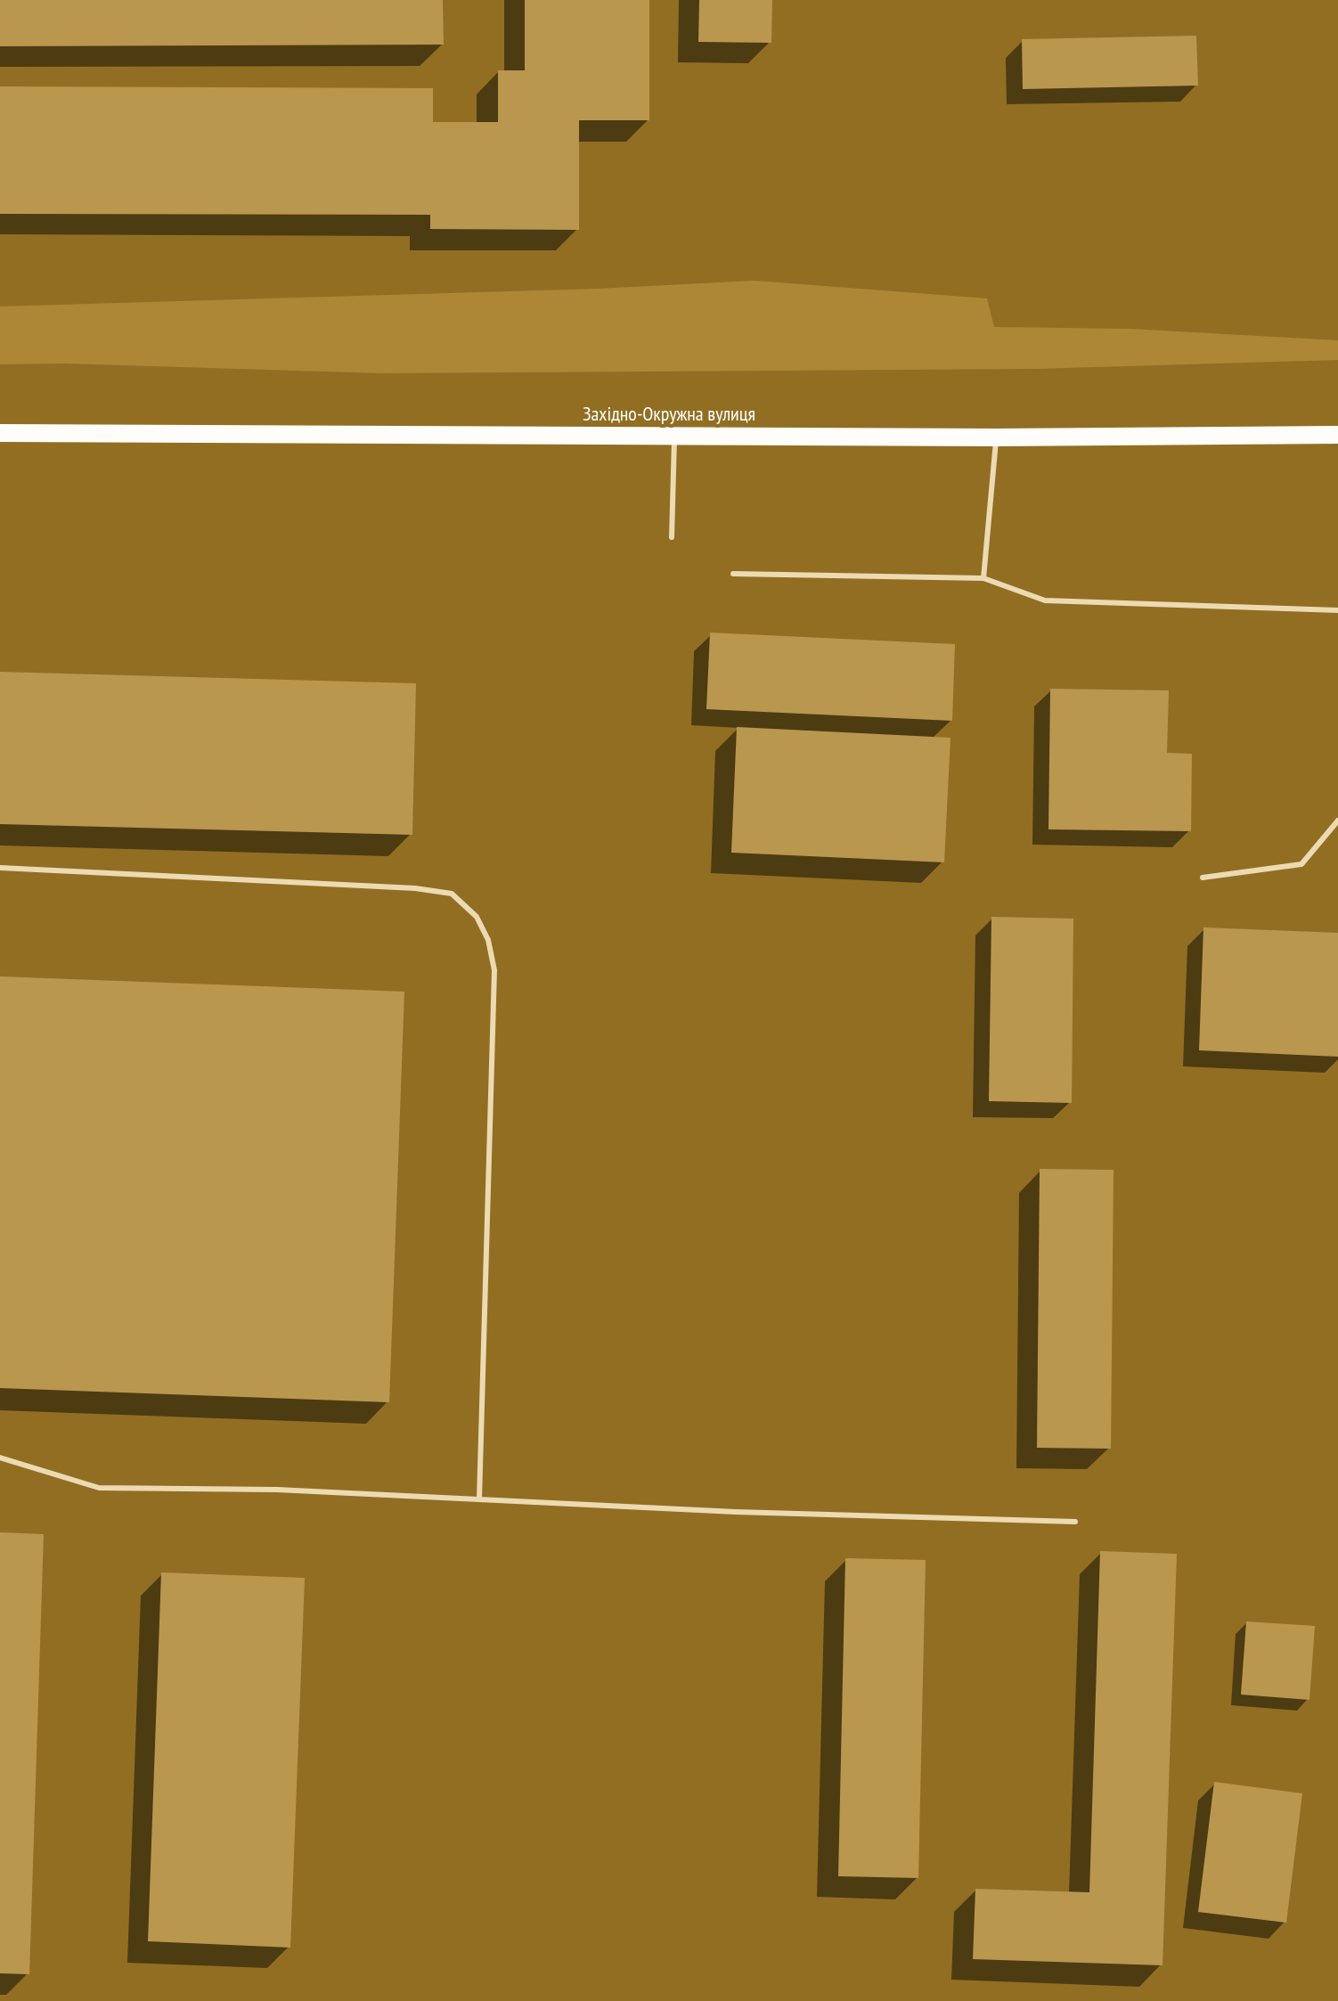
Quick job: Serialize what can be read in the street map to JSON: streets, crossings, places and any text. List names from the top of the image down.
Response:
{
  "streets": {
    "main road": ["Західно-Окружна вулиця"]
  }
}
